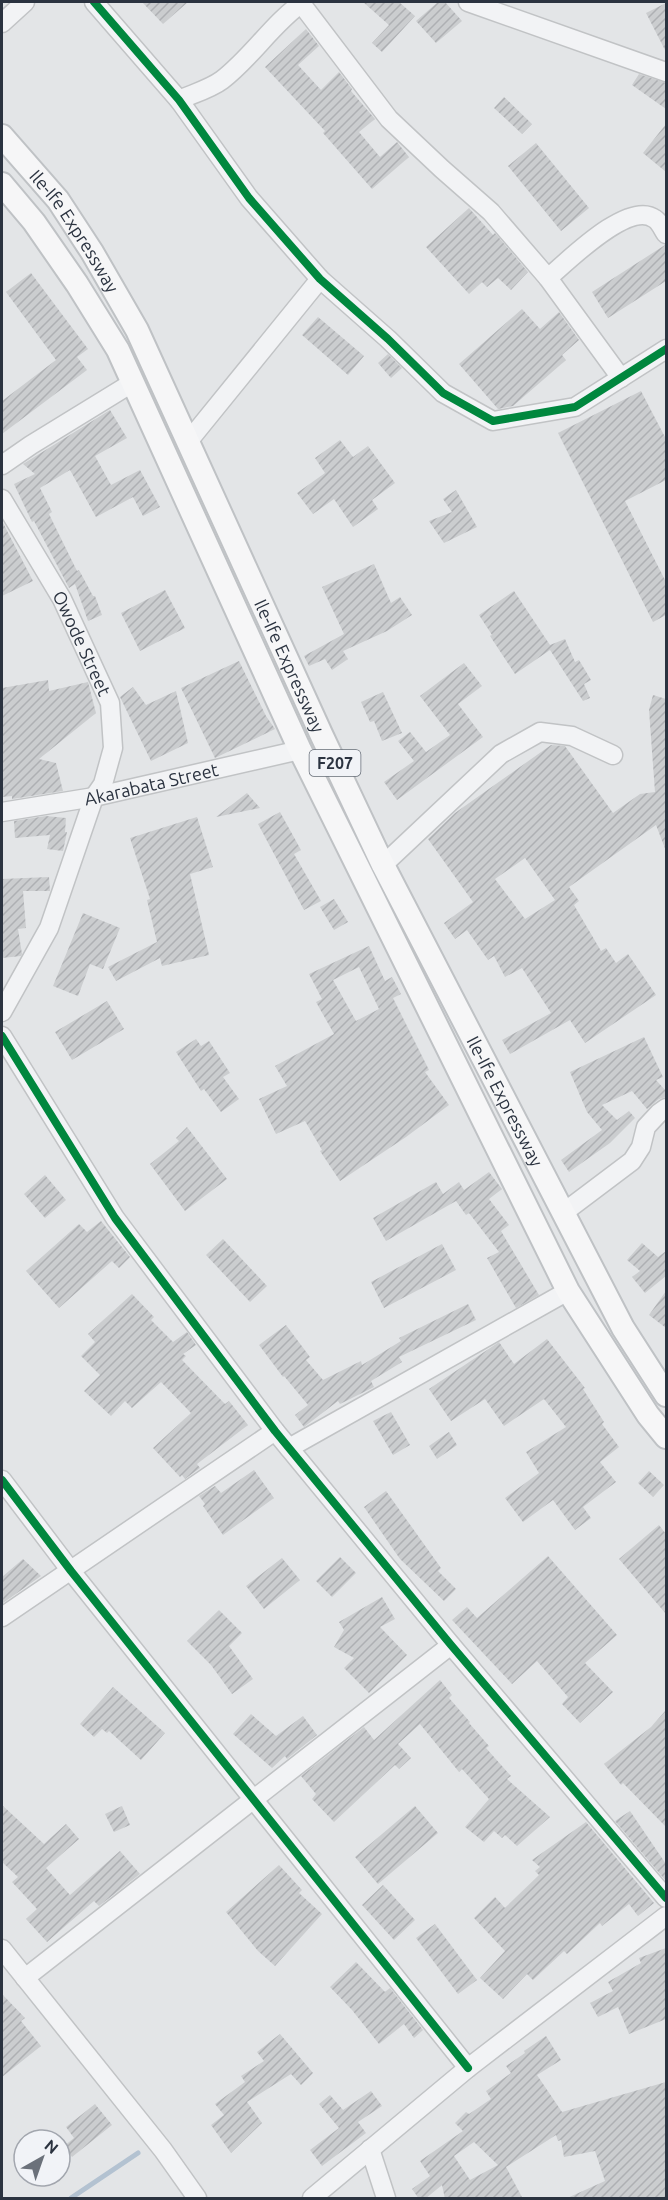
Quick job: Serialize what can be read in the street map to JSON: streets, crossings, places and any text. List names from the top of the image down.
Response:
{
  "streets": {
    "main road": ["Ile-Ife Expressway", "F207"],
    "street": ["Owode Street", "Akarabata Street"]
  },
  "crossings": [
    ["Ile-Ife Expressway", "Akarabata Street"],
    ["Owode Street", "Akarabata Street"]
  ],
  "north": "top right"
}
